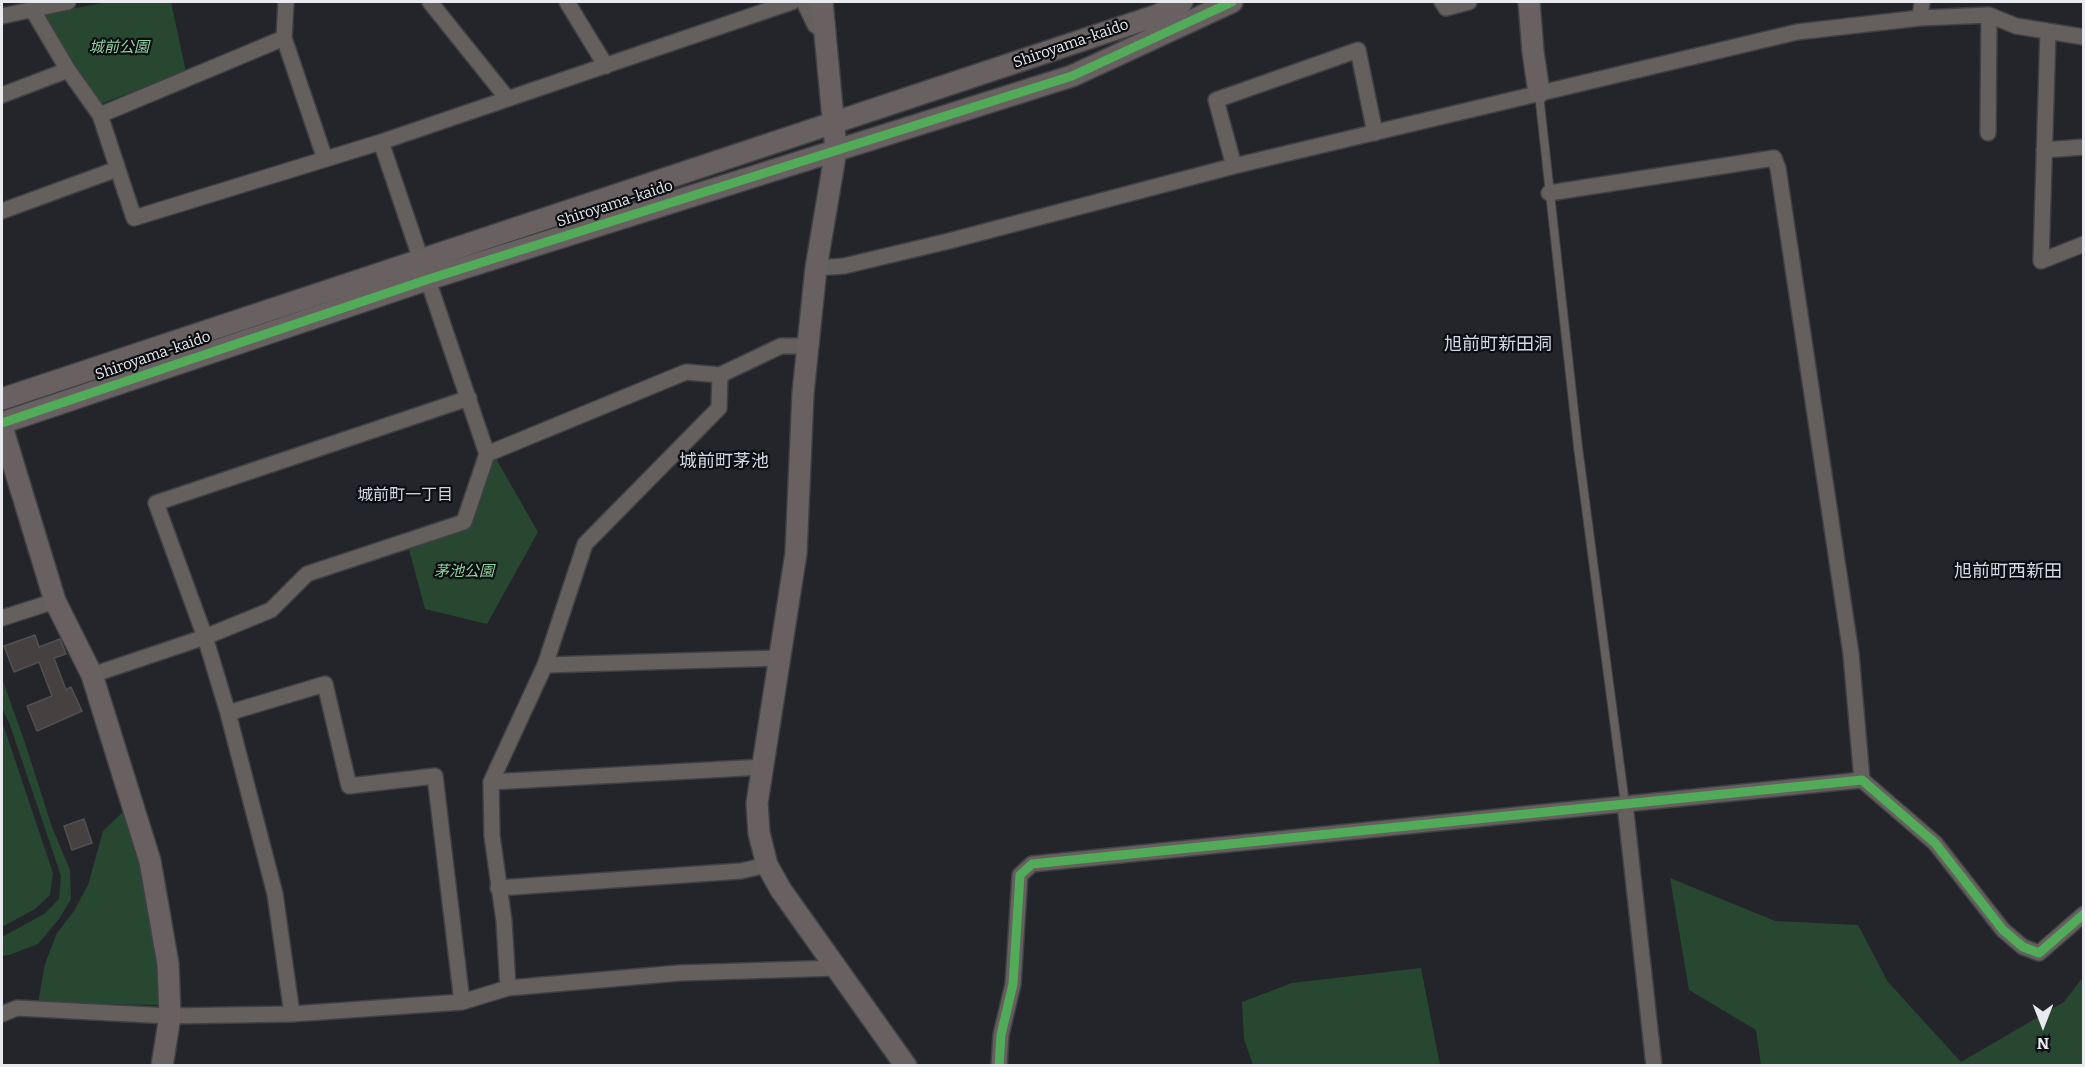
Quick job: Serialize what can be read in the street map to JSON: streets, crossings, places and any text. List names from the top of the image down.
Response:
{
  "streets": {
    "street": ["Shiroyama-kaido"]
  },
  "districts": [
    "旭前町新田洞",
    "城前町茅池",
    "城前町一丁目",
    "旭前町西新田"
  ],
  "parks": ["城前公園", "茅池公園"],
  "north": "bottom"
}
